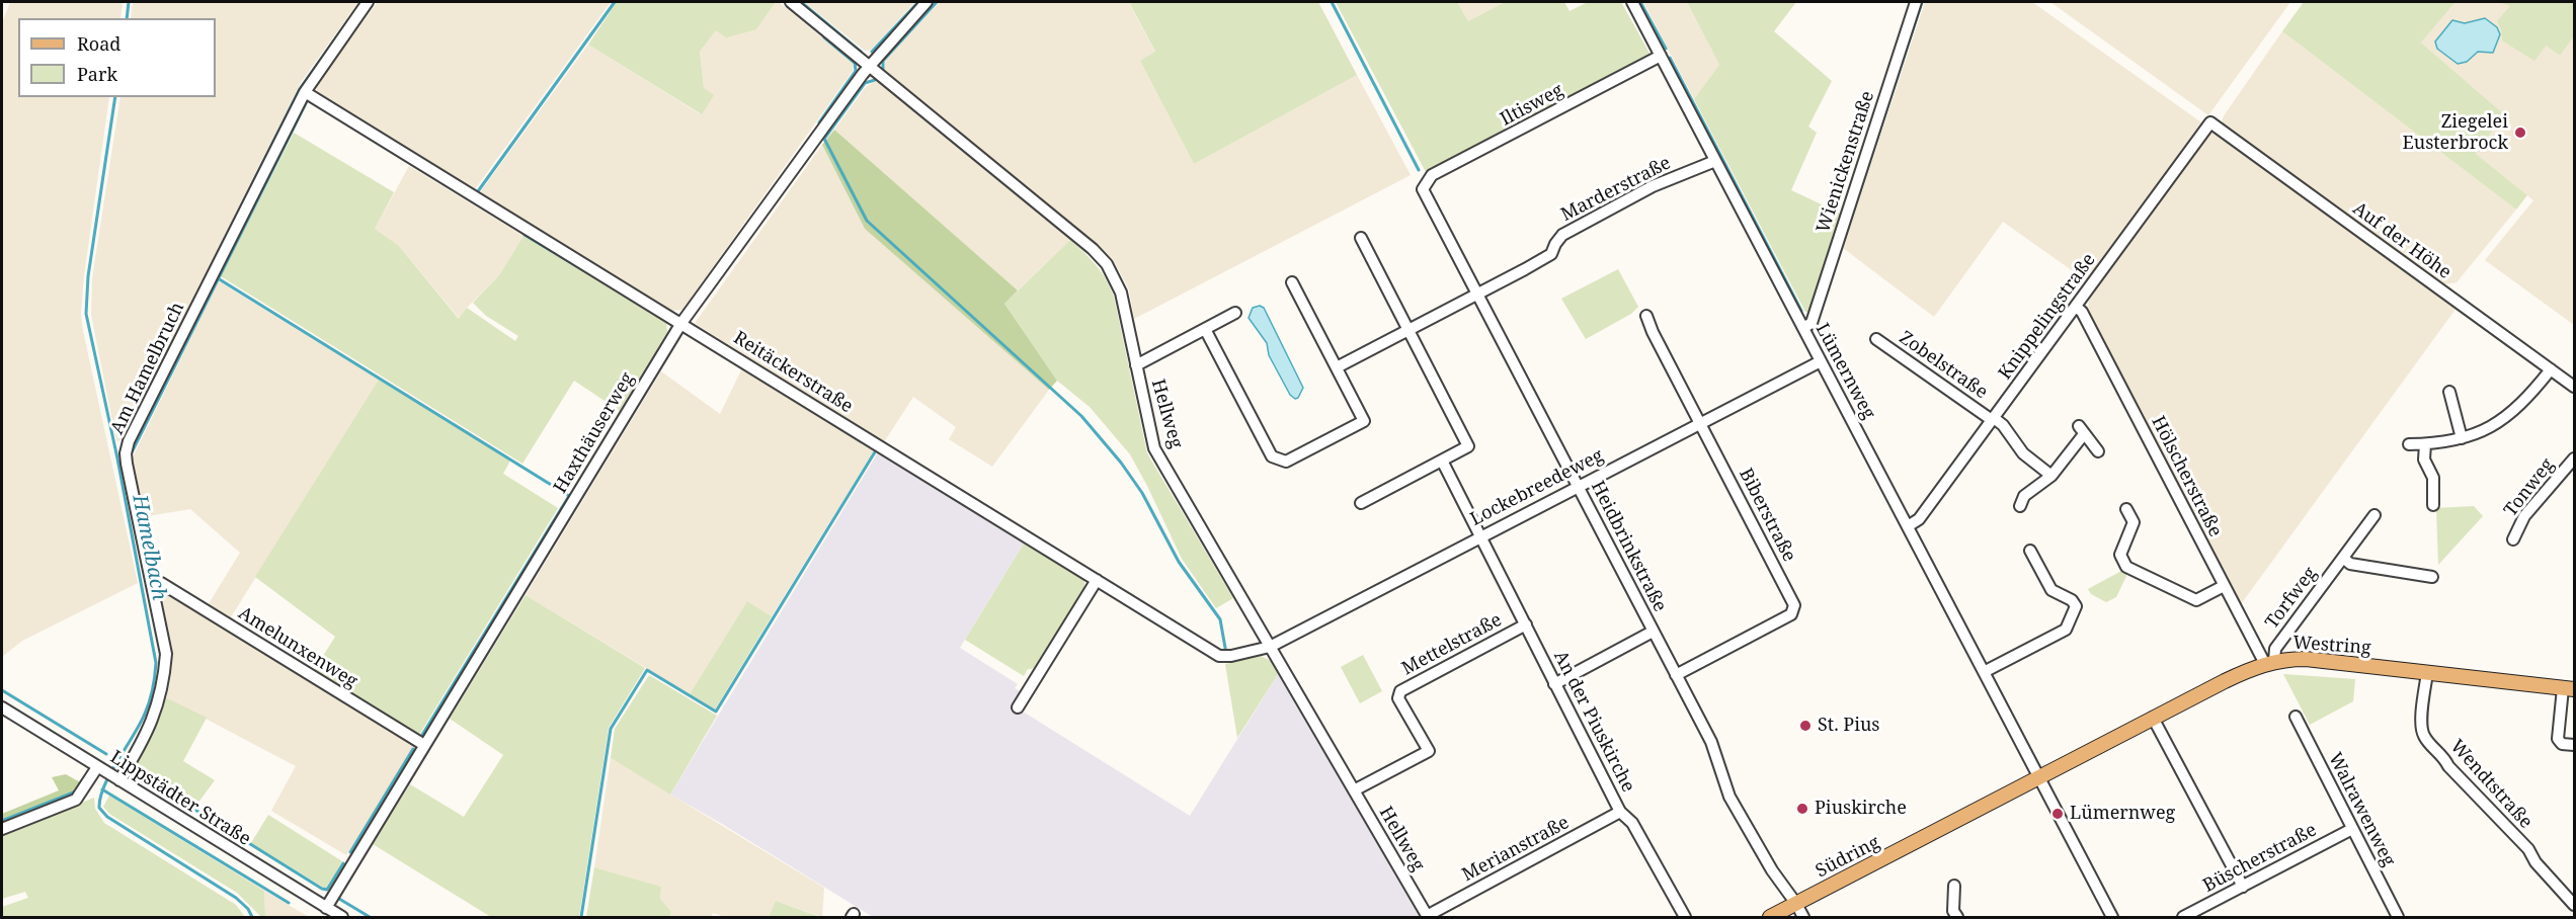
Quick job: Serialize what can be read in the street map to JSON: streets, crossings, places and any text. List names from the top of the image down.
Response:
{
  "streets": {
    "main road": ["Westring", "Südring"],
    "street": [
      "Iltisweg",
      "Wienickenstraße",
      "Marderstraße",
      "Auf der Höhe",
      "Knippelingstraße",
      "Zobelstraße",
      "Am Hamelbruch",
      "Lümernweg",
      "Reitäckerstraße",
      "Hellweg",
      "Haxthäuserweg",
      "Hölscherstraße",
      "Lockebreedeweg",
      "Tonweg",
      "Biberstraße",
      "Heidbrinkstraße",
      "Torfweg",
      "Mettelstraße",
      "Amelunxenweg",
      "An der Piuskirche",
      "Wendtstraße",
      "Lippstädter Straße",
      "Walrawenweg",
      "Merianstraße",
      "Büscherstraße"
    ]
  },
  "crossings": [
    ["Iltisweg", "Lümernweg"],
    ["Iltisweg", "Heidbrinkstraße"],
    ["Wienickenstraße", "Lümernweg"],
    ["Marderstraße", "Lümernweg"],
    ["Marderstraße", "Heidbrinkstraße"],
    ["Auf der Höhe", "Knippelingstraße"],
    ["Knippelingstraße", "Zobelstraße"],
    ["Knippelingstraße", "Lümernweg"],
    ["Knippelingstraße", "Hölscherstraße"],
    ["Am Hamelbruch", "Reitäckerstraße"],
    ["Am Hamelbruch", "Amelunxenweg"],
    ["Am Hamelbruch", "Lippstädter Straße"],
    ["Lümernweg", "Lockebreedeweg"],
    ["Lümernweg", "Westring"],
    ["Lümernweg", "Südring"],
    ["Reitäckerstraße", "Hellweg"],
    ["Reitäckerstraße", "Haxthäuserweg"],
    ["Reitäckerstraße", "Lockebreedeweg"],
    ["Hellweg", "Haxthäuserweg"],
    ["Hellweg", "Lockebreedeweg"],
    ["Hellweg", "Mettelstraße"],
    ["Hellweg", "Merianstraße"],
    ["Haxthäuserweg", "Amelunxenweg"],
    ["Haxthäuserweg", "Lippstädter Straße"],
    ["Hölscherstraße", "Torfweg"],
    ["Hölscherstraße", "Westring"],
    ["Lockebreedeweg", "Biberstraße"],
    ["Lockebreedeweg", "Heidbrinkstraße"],
    ["Lockebreedeweg", "An der Piuskirche"],
    ["Biberstraße", "Heidbrinkstraße"],
    ["Heidbrinkstraße", "Südring"],
    ["Torfweg", "Westring"],
    ["Mettelstraße", "An der Piuskirche"],
    ["Westring", "Wendtstraße"],
    ["Westring", "Südring"],
    ["An der Piuskirche", "Merianstraße"],
    ["Walrawenweg", "Büscherstraße"]
  ],
  "water": ["Hamelbach"],
  "places": [
    "Ziegelei Eusterbrock",
    "St. Pius",
    "Piuskirche",
    "Lümernweg"
  ],
  "legend": ["Road", "Park"]
}
